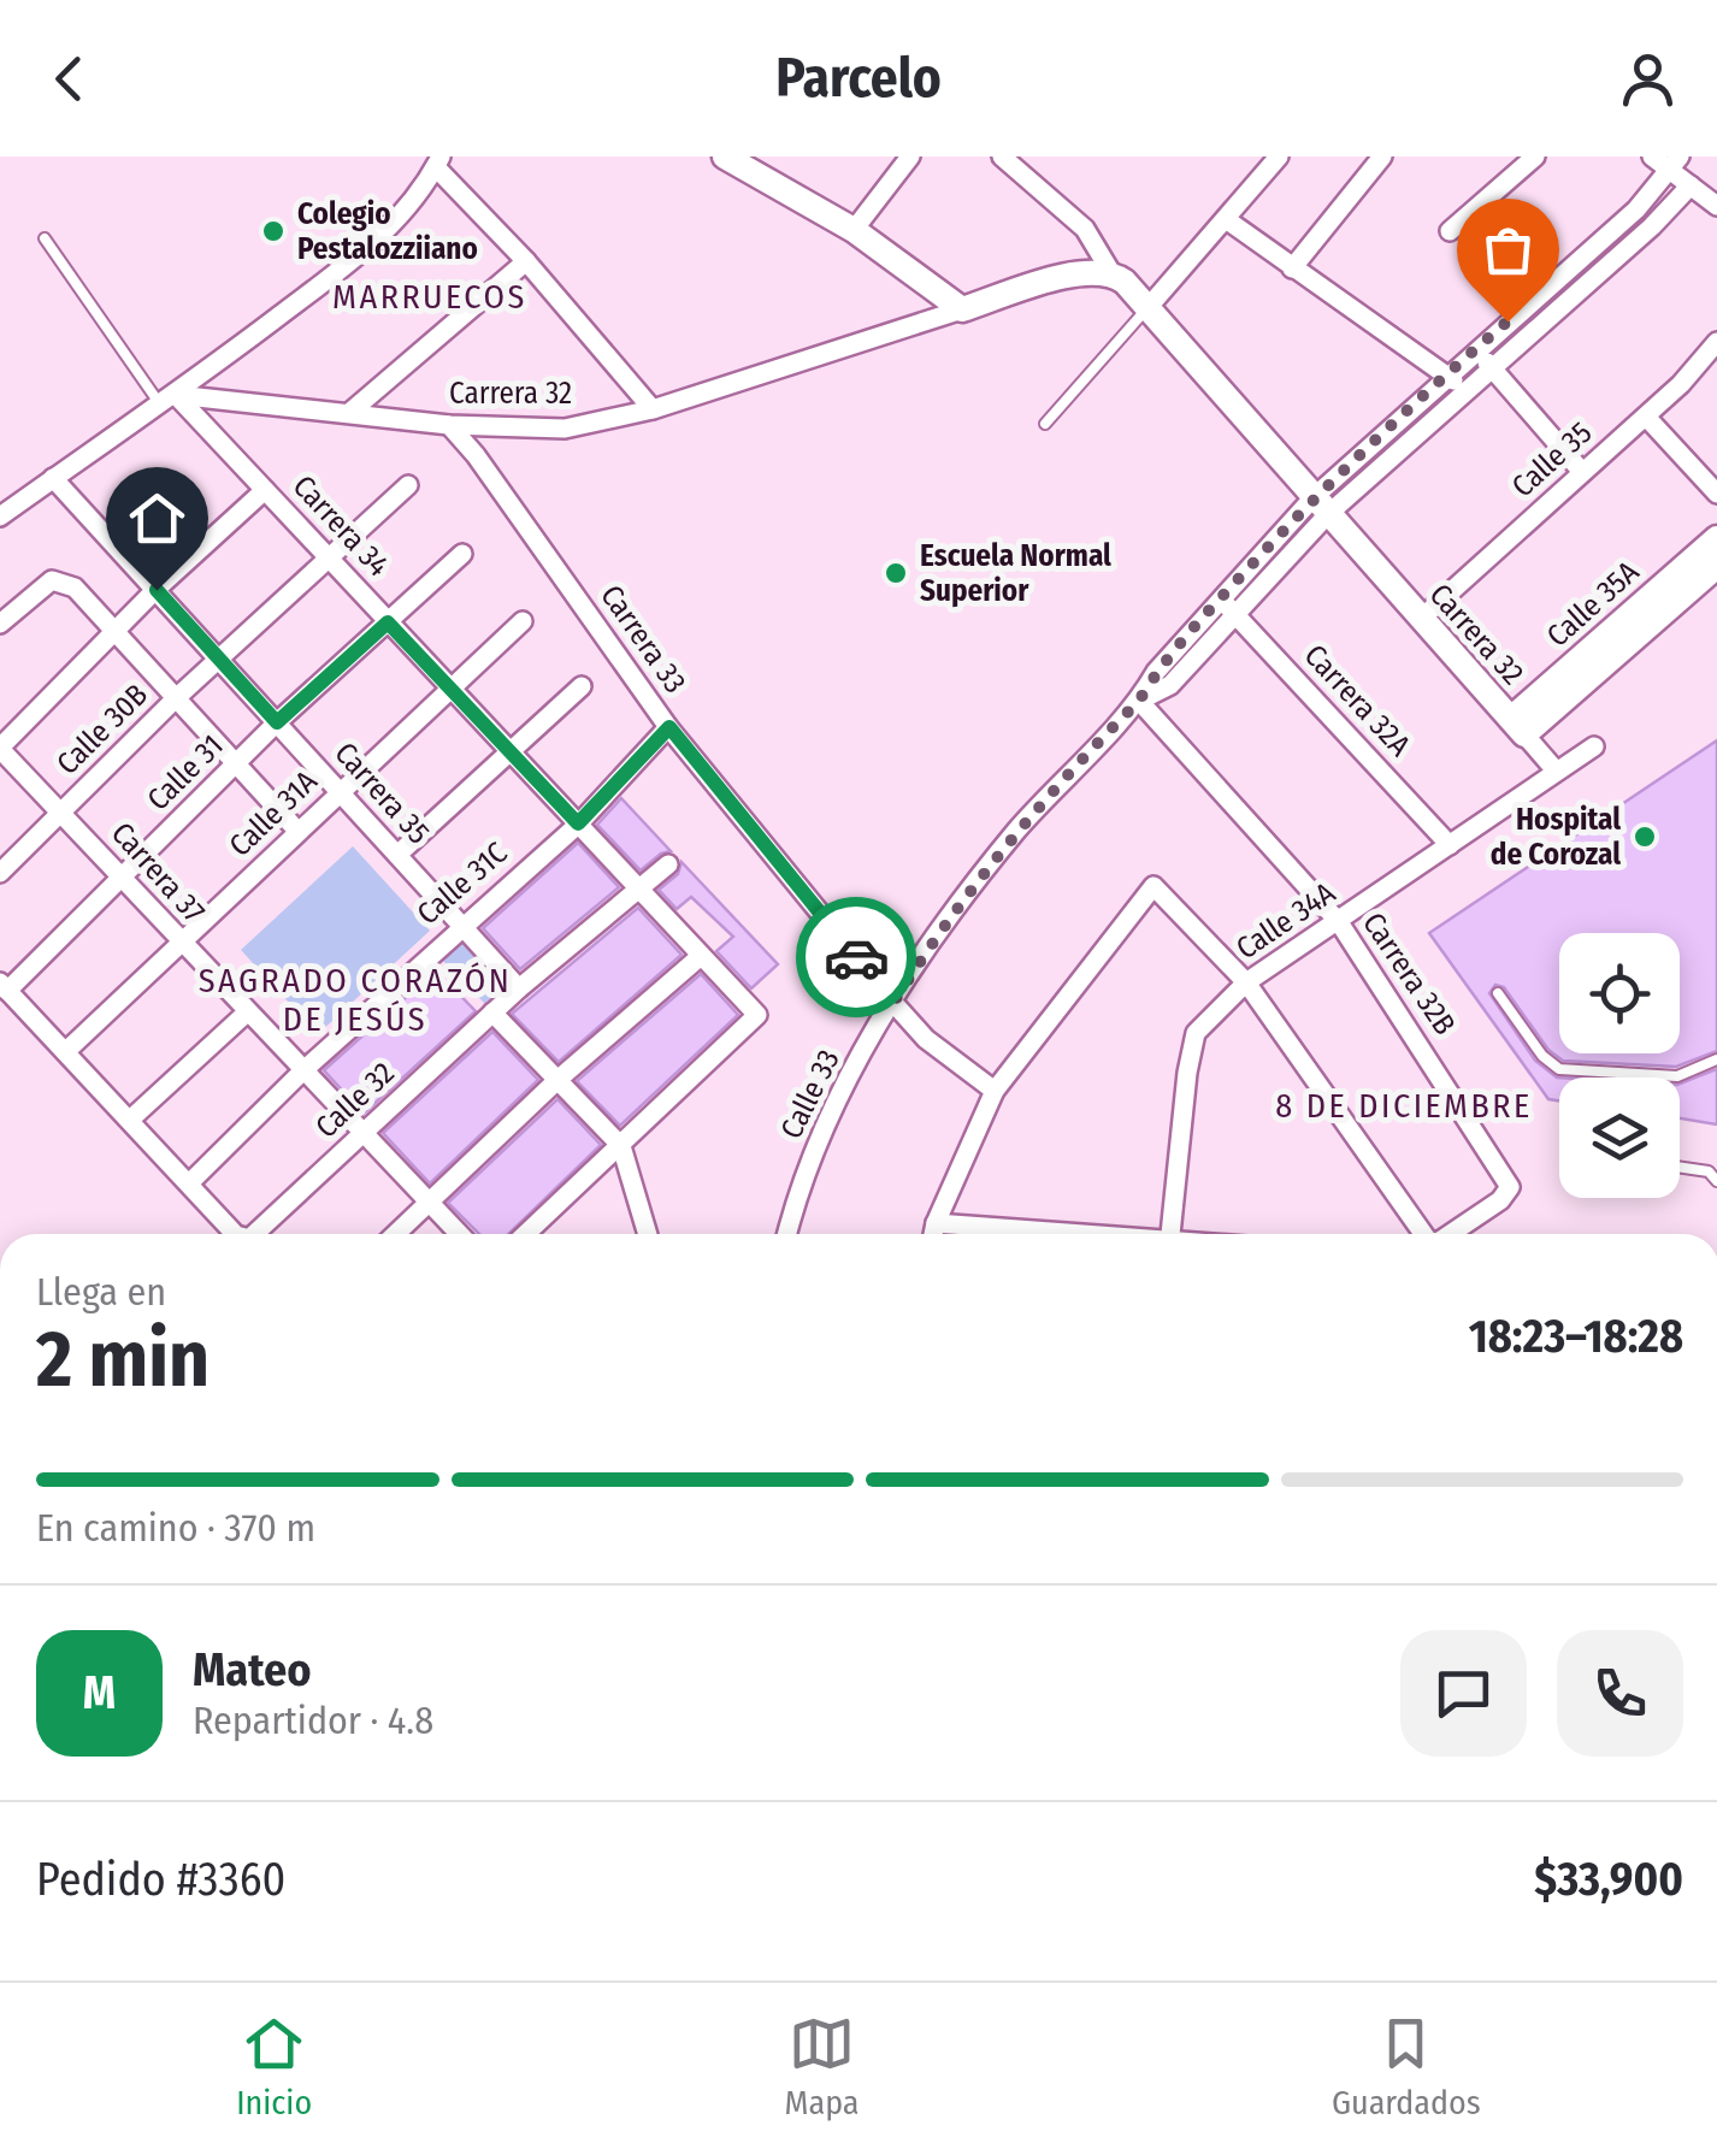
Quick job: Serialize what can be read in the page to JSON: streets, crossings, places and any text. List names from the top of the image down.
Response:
{
  "streets": {
    "street": [
      "Carrera 32",
      "Calle 35",
      "Carrera 34",
      "Calle 35A",
      "Carrera 33",
      "Carrera 32A",
      "Calle 30B",
      "Calle 31",
      "Carrera 35",
      "Calle 31A",
      "Carrera 37",
      "Calle 31C",
      "Calle 34A",
      "Carrera 32B",
      "Calle 33",
      "Calle 32"
    ]
  },
  "crossings": [
    ["Carrera 32", "Calle 35"],
    ["Carrera 32", "Carrera 34"],
    ["Carrera 32", "Calle 35A"],
    ["Carrera 32", "Carrera 33"],
    ["Carrera 32", "Calle 34A"],
    ["Carrera 32", "Calle 33"],
    ["Carrera 34", "Calle 30B"],
    ["Carrera 34", "Calle 31"],
    ["Carrera 34", "Calle 31A"],
    ["Carrera 34", "Calle 31C"],
    ["Carrera 34", "Calle 32"],
    ["Carrera 33", "Calle 31C"],
    ["Carrera 33", "Calle 33"],
    ["Carrera 32A", "Calle 34A"],
    ["Carrera 32A", "Calle 33"],
    ["Calle 30B", "Carrera 35"],
    ["Calle 30B", "Carrera 37"],
    ["Calle 31", "Carrera 35"],
    ["Calle 31", "Carrera 37"],
    ["Carrera 35", "Calle 31A"],
    ["Carrera 35", "Calle 31C"],
    ["Carrera 35", "Calle 32"],
    ["Calle 31A", "Carrera 37"],
    ["Carrera 37", "Calle 31C"],
    ["Carrera 37", "Calle 32"],
    ["Calle 31C", "Calle 32"],
    ["Calle 34A", "Carrera 32B"],
    ["Carrera 32B", "Calle 33"]
  ],
  "districts": ["MARRUECOS", "SAGRADO CORAZÓN DE JESÚS", "8 DE DICIEMBRE"],
  "places": ["Colegio Pestalozziiano", "Escuela Normal Superior", "Hospital de Corozal"],
  "page": {
    "header": "Parcelo",
    "heading": ["2 min", "Llega en", "18:23–18:28"],
    "panel": [
      "Mateo",
      "Repartidor · 4.8",
      "Pedido #3360",
      "$33,900"
    ],
    "bar": "En camino · 370 m",
    "round": "M",
    "tabs": ["Inicio", "Mapa", "Guardados"]
  }
}
